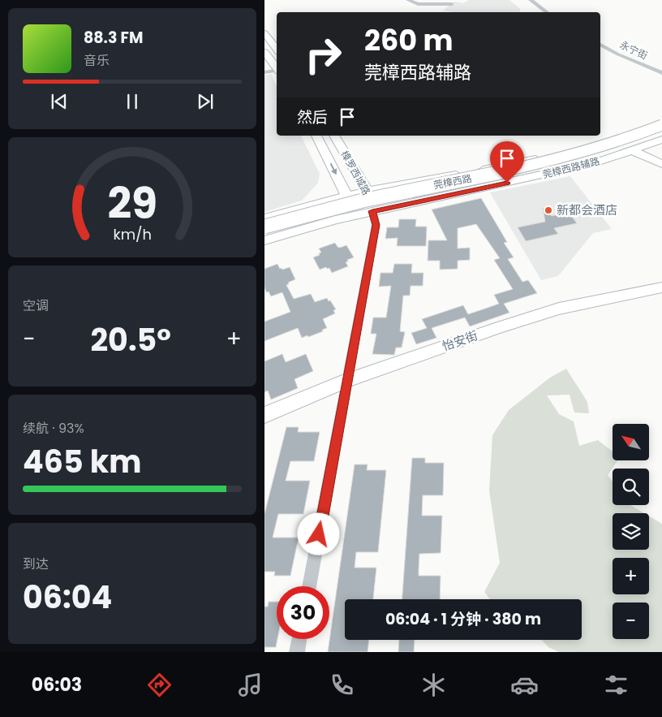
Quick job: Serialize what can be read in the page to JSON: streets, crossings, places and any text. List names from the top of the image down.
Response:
{
  "streets": {
    "main road": [
      "莞樟西路辅路",
      "樟罗西城路",
      "莞樟西路",
      "怡安街"
    ],
    "street": ["永宁街"]
  },
  "crossings": [
    ["莞樟西路辅路", "樟罗西城路"]
  ],
  "places": ["新都会酒店"],
  "north": "top left",
  "page": {
    "turn": ["260 m", "莞樟西路辅路"],
    "song": ["88.3 FM", "音乐"],
    "then": "然后",
    "tile": [
      "空调",
      ["续航 · 93%", "465 km"],
      ["到达", "06:04"]
    ],
    "heat": ["−", "20.5°", "+"],
    "map_buttons": ["+", "−"],
    "limit": "30",
    "trip": "06:04 · 1 分钟 · 380 m",
    "tabs": "06:03",
    "gauge": ["29", "km/h"]
  }
}
